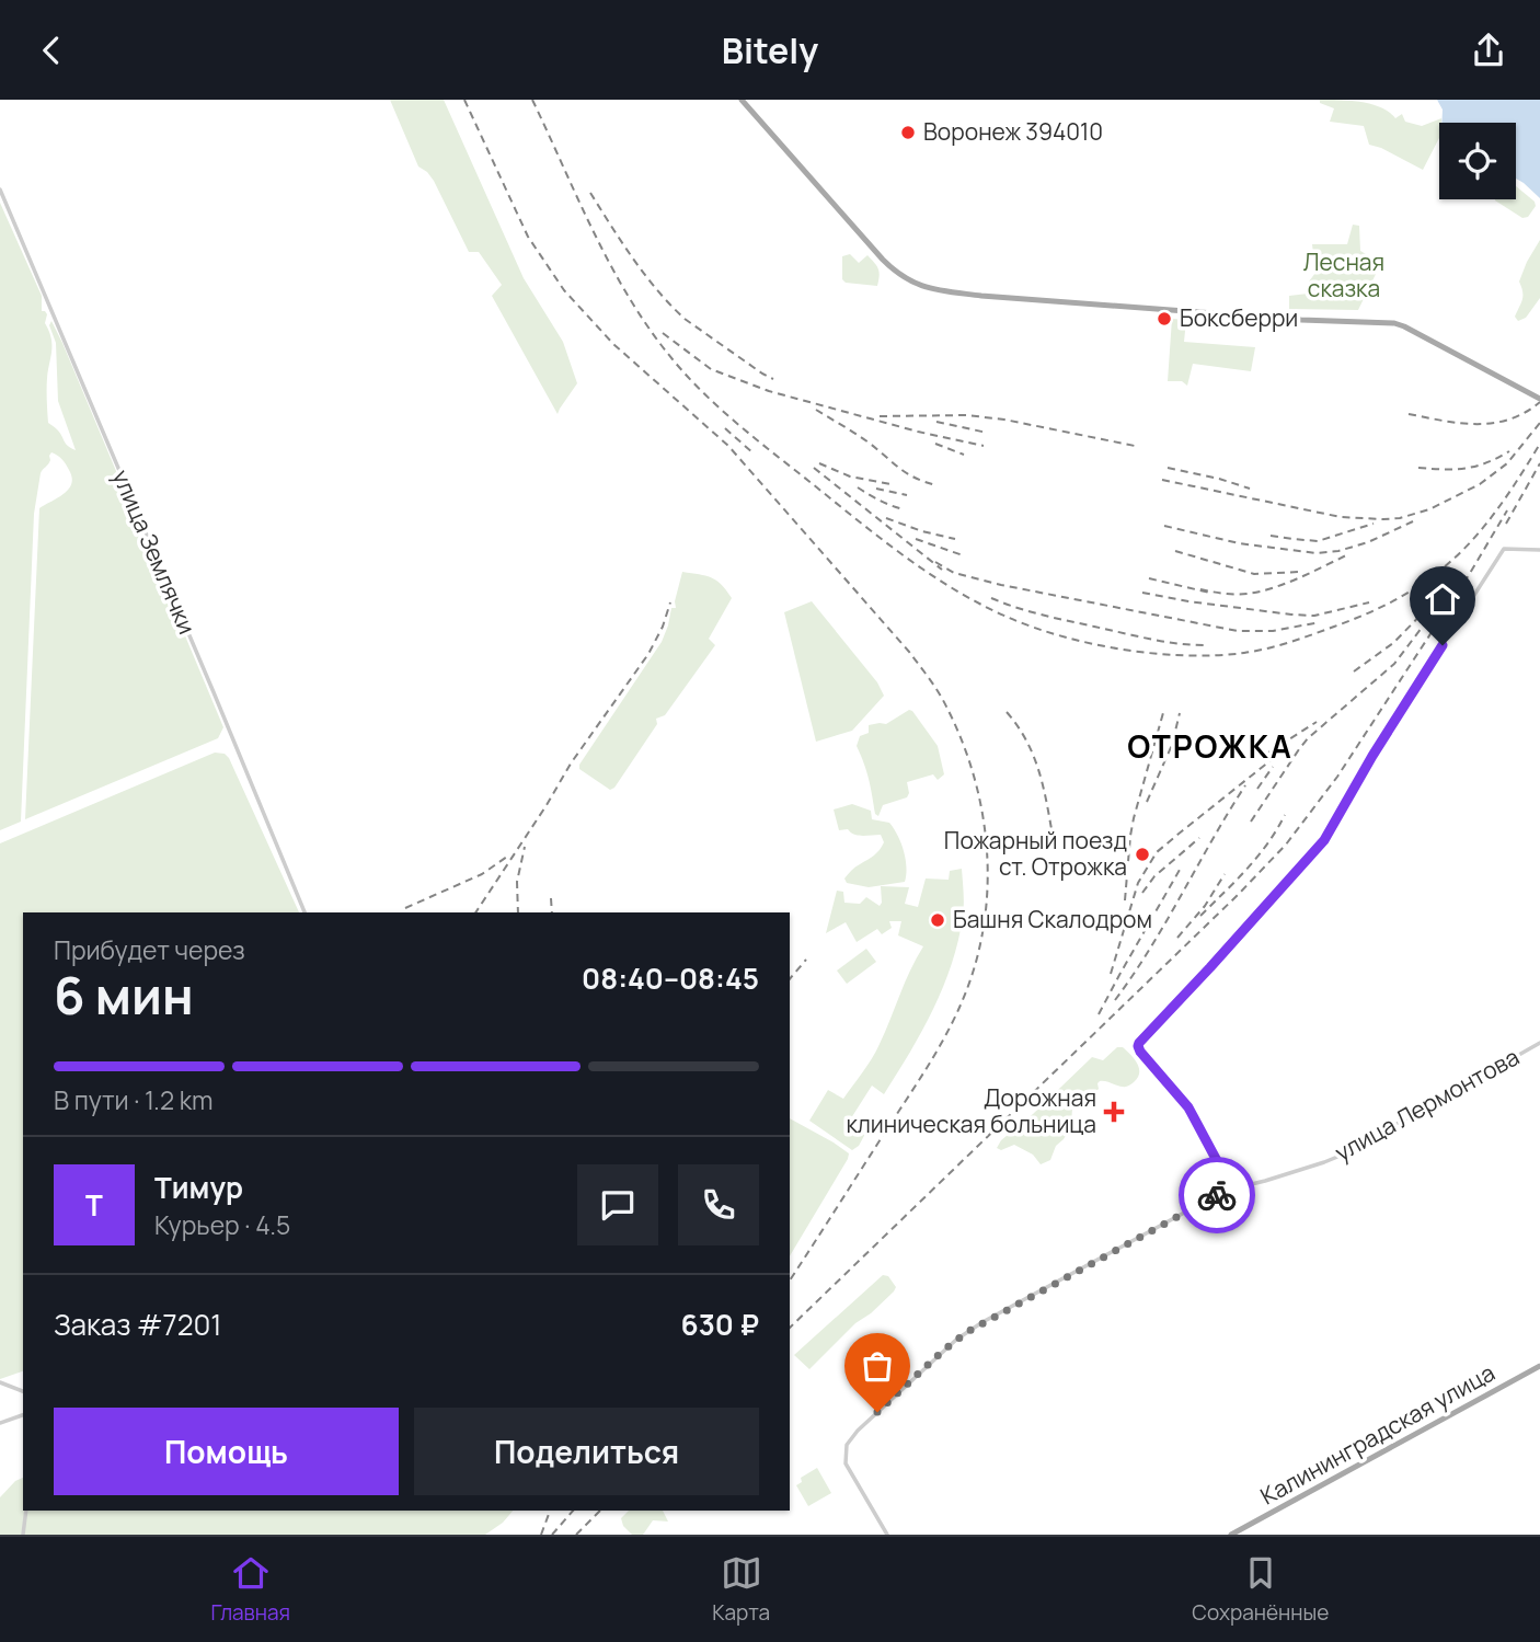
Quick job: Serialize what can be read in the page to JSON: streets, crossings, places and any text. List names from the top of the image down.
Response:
{
  "streets": {
    "main road": ["Калининградская улица"],
    "street": ["улица Землячки", "улица Лермонтова"]
  },
  "districts": ["ОТРОЖКА"],
  "parks": ["Лесная сказка"],
  "places": {
    "other": [
      "Воронеж 394010",
      "Боксберри",
      "Пожарный поезд ст. Отрожка",
      "Башня Скалодром"
    ],
    "health": ["Дорожная клиническая больница"]
  },
  "page": {
    "header": "Bitely",
    "heading": ["6 мин", "Прибудет через", "08:40–08:45"],
    "panel": [
      "Тимур",
      "Курьер · 4.5",
      "Заказ #7201",
      "630 ₽"
    ],
    "bar": "В пути · 1.2 km",
    "round": "Т",
    "buttons": ["Помощь", "Поделиться"],
    "tabs": ["Главная", "Карта", "Сохранённые"]
  }
}
